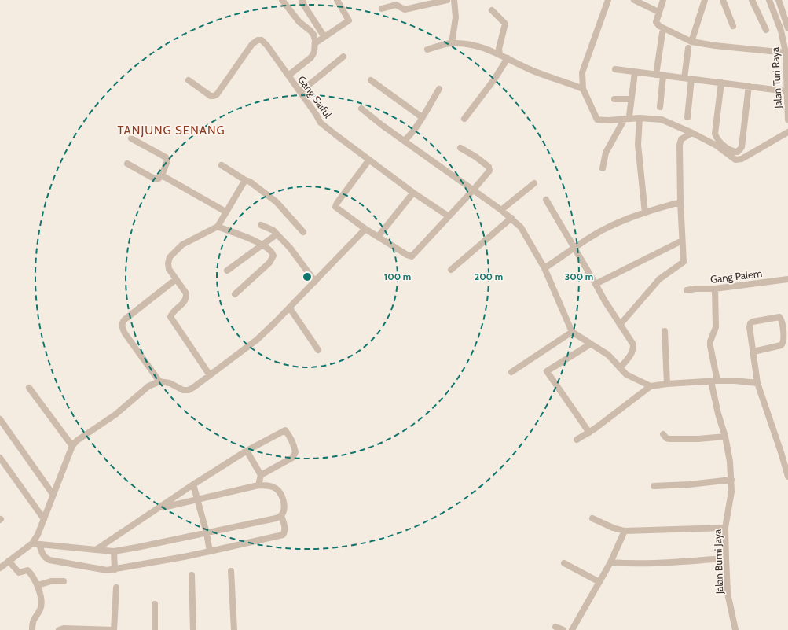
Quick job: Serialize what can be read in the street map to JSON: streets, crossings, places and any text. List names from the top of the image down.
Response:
{
  "streets": {
    "street": [
      "Jalan Turi Raya",
      "Gang Saiful",
      "Gang Palem",
      "Jalan Bumi Jaya"
    ]
  },
  "crossings": [
    ["Gang Palem", "Jalan Bumi Jaya"]
  ],
  "districts": ["TANJUNG SENANG"],
  "rings": ["100 m", "200 m", "300 m"]
}
